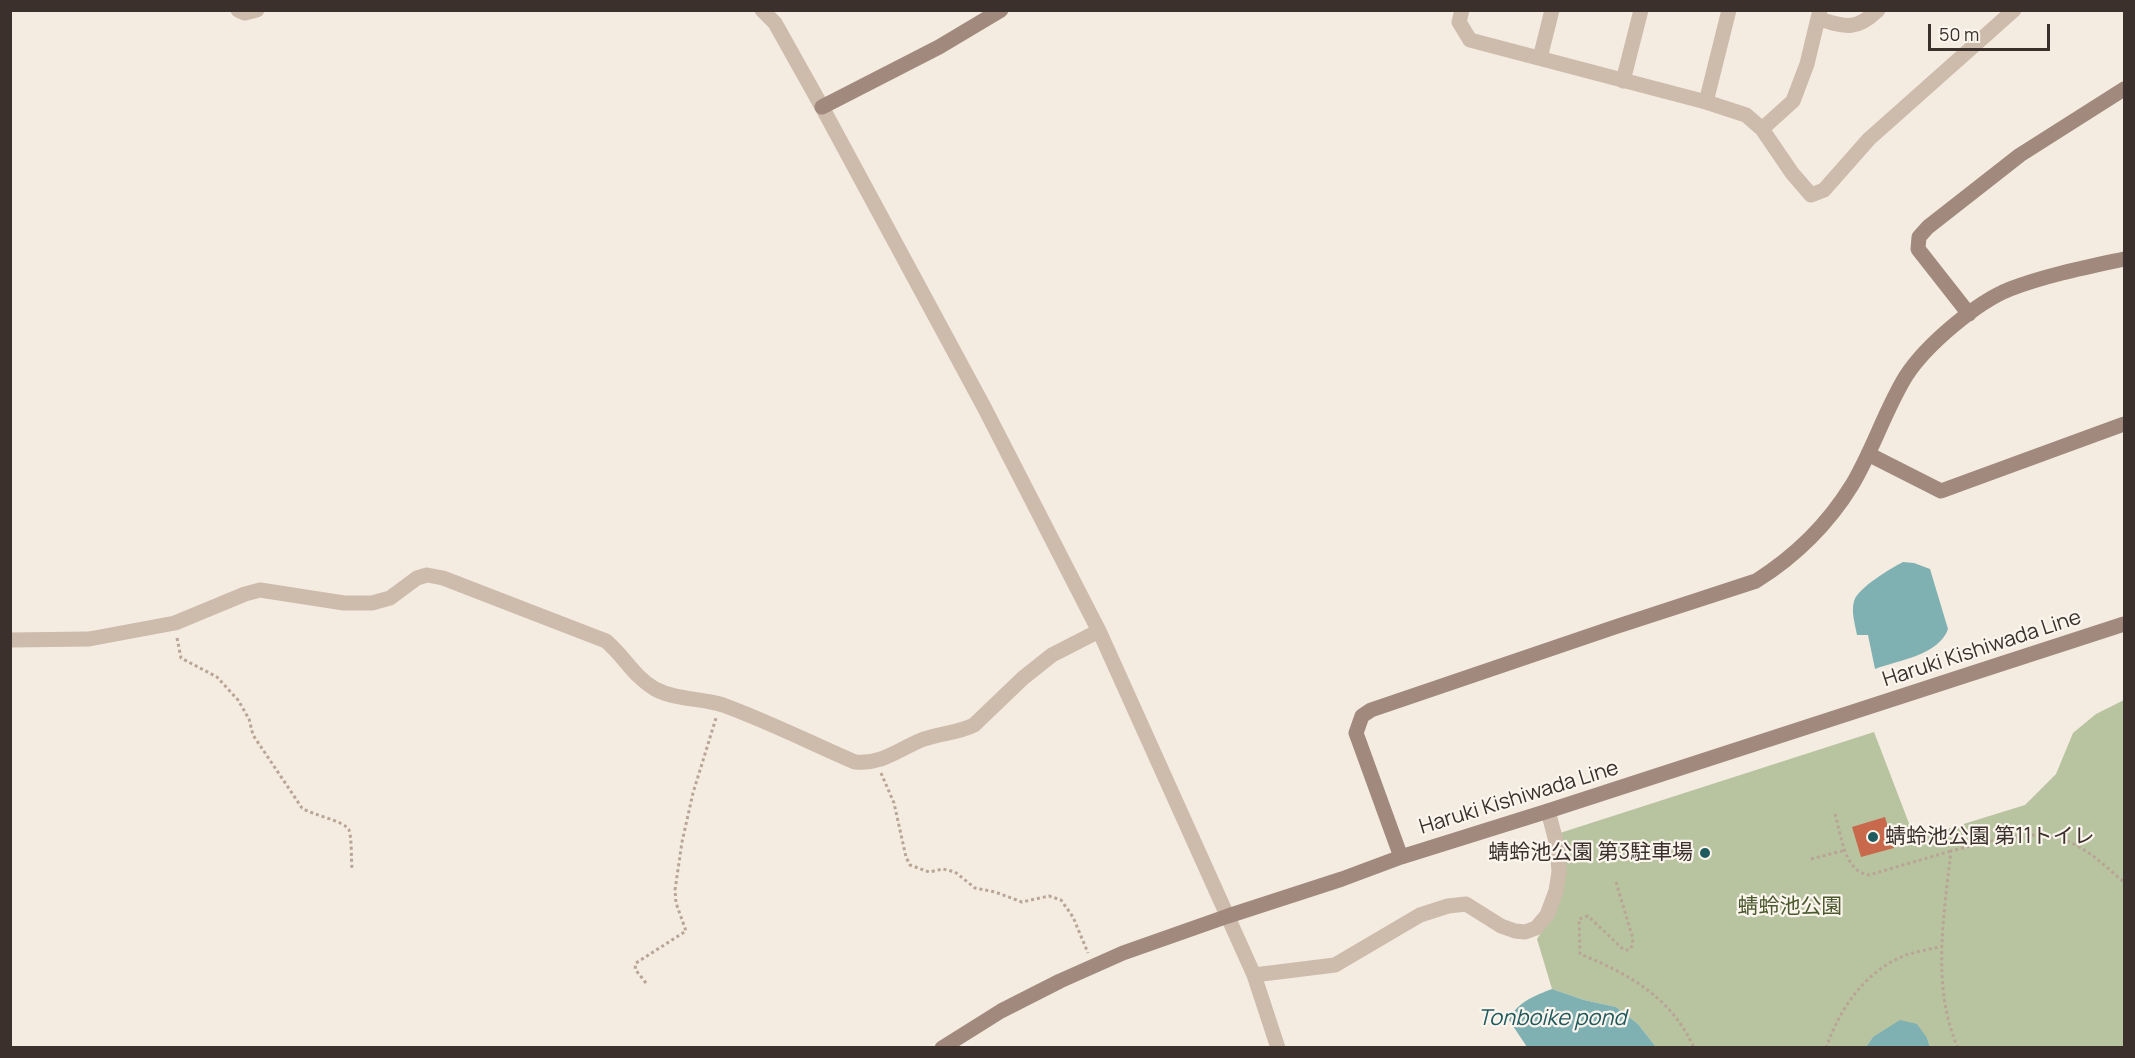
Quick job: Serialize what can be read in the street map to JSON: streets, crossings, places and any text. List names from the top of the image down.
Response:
{
  "streets": {
    "street": ["Haruki Kishiwada Line"]
  },
  "water": ["Tonboike pond"],
  "parks": ["蜻蛉池公園"],
  "places": ["蜻蛉池公園 第11トイレ", "蜻蛉池公園 第3駐車場"],
  "scale_bar": "50 m"
}
